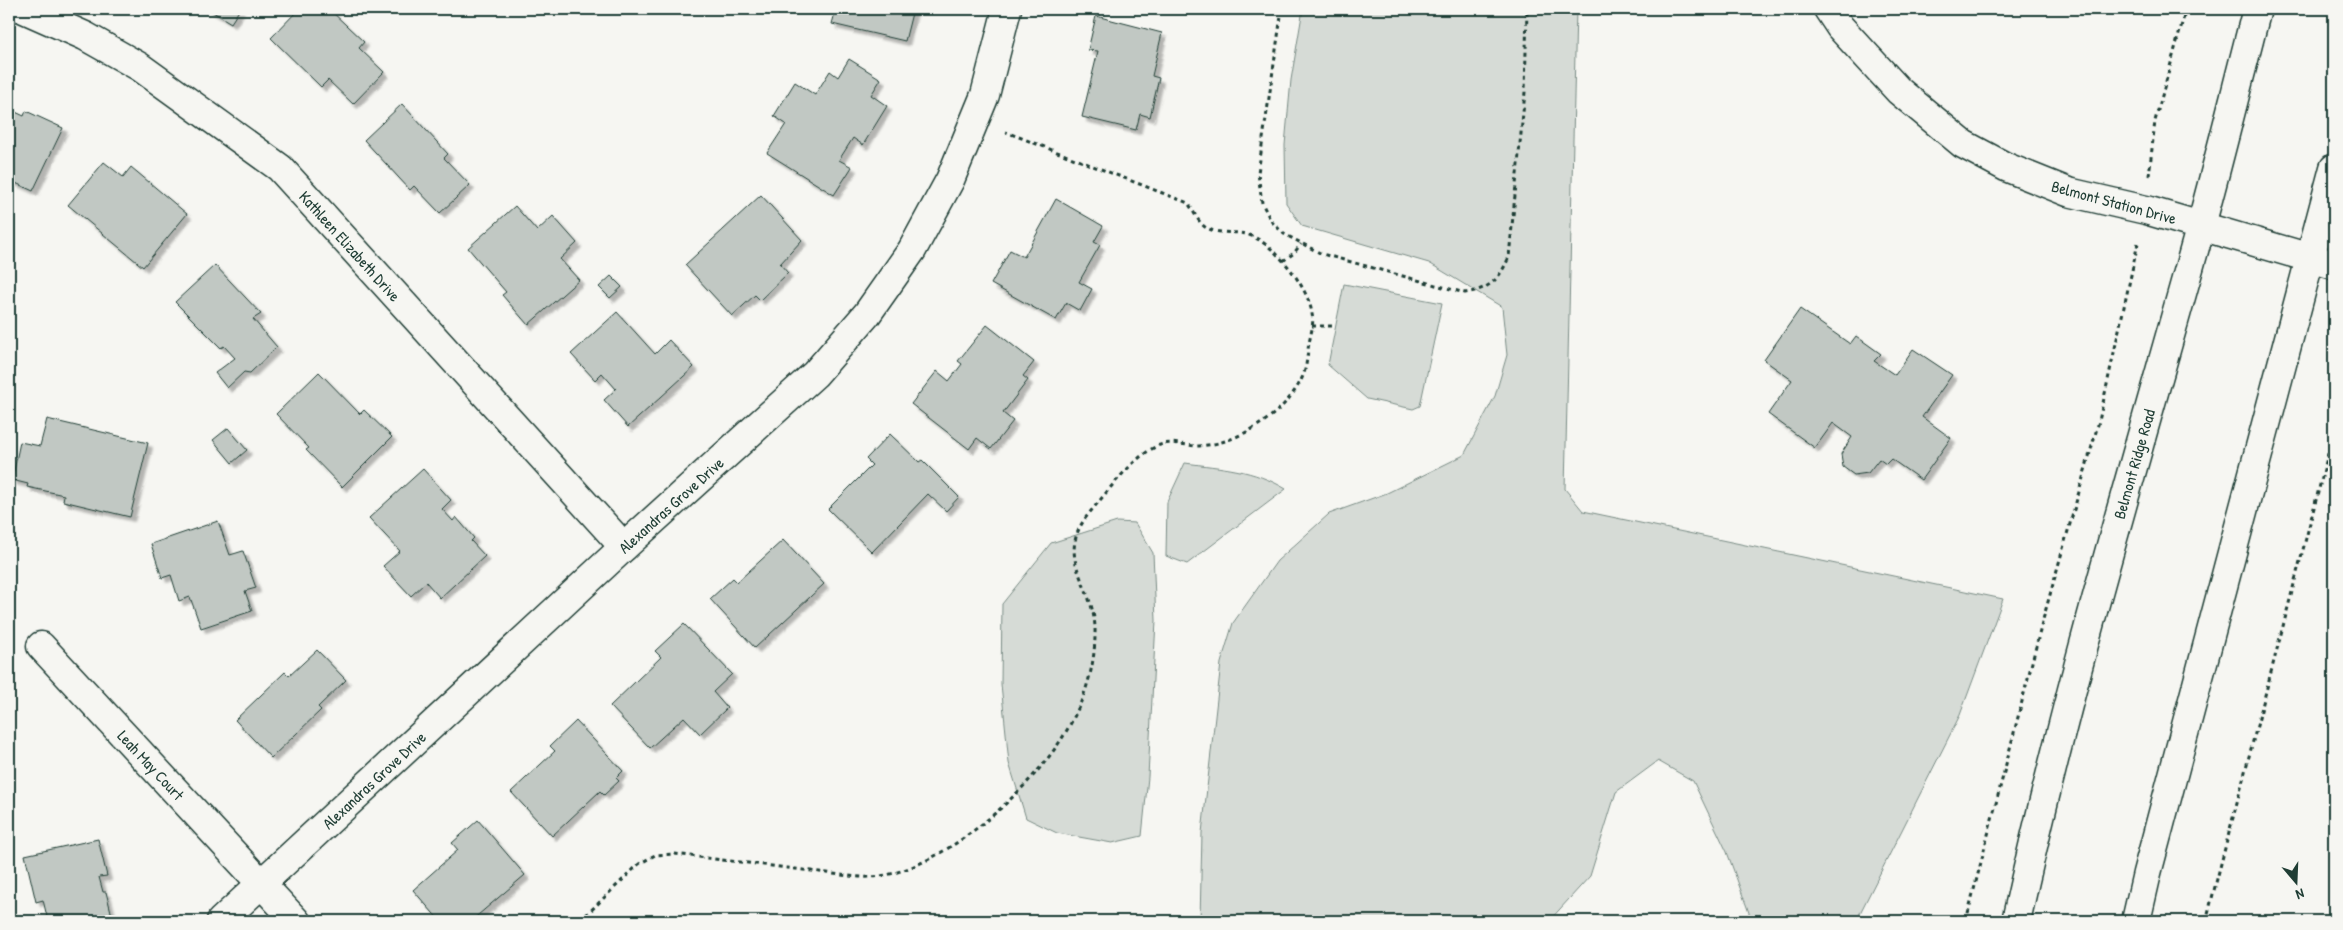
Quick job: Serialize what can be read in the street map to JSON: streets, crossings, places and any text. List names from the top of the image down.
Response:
{
  "streets": {
    "street": [
      "Belmont Station Drive",
      "Kathleen Elizabeth Drive",
      "Belmont Ridge Road",
      "Alexandras Grove Drive",
      "Leah May Court"
    ]
  },
  "crossings": [
    ["Belmont Station Drive", "Belmont Ridge Road"],
    ["Kathleen Elizabeth Drive", "Alexandras Grove Drive"],
    ["Alexandras Grove Drive", "Leah May Court"]
  ],
  "north": "bottom"
}
